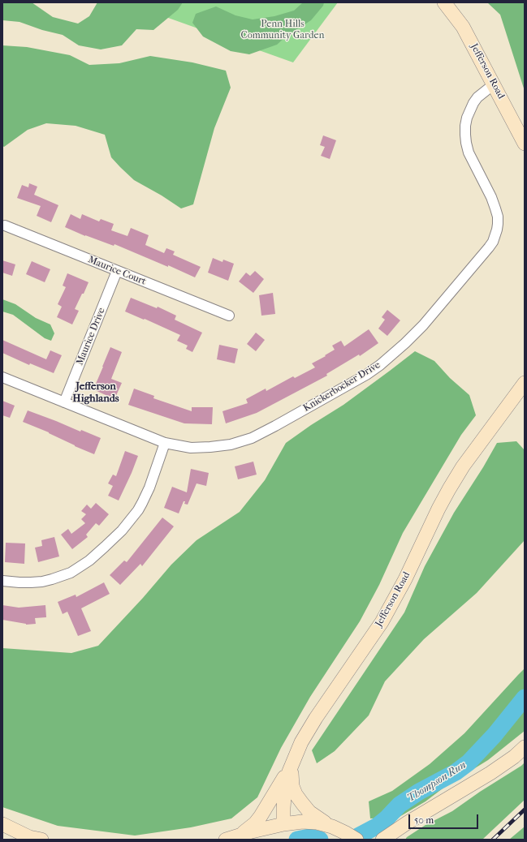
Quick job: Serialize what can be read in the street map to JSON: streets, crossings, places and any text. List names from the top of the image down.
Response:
{
  "streets": {
    "street": [
      "Jefferson Road",
      "Maurice Court",
      "Maurice Drive",
      "Knickerbocker Drive"
    ]
  },
  "crossings": [
    ["Jefferson Road", "Knickerbocker Drive"],
    ["Maurice Court", "Maurice Drive"],
    ["Maurice Drive", "Knickerbocker Drive"]
  ],
  "districts": ["Jefferson Highlands"],
  "water": ["Thompson Run"],
  "parks": ["Penn Hills Community Garden"],
  "scale_bar": "50 m"
}
